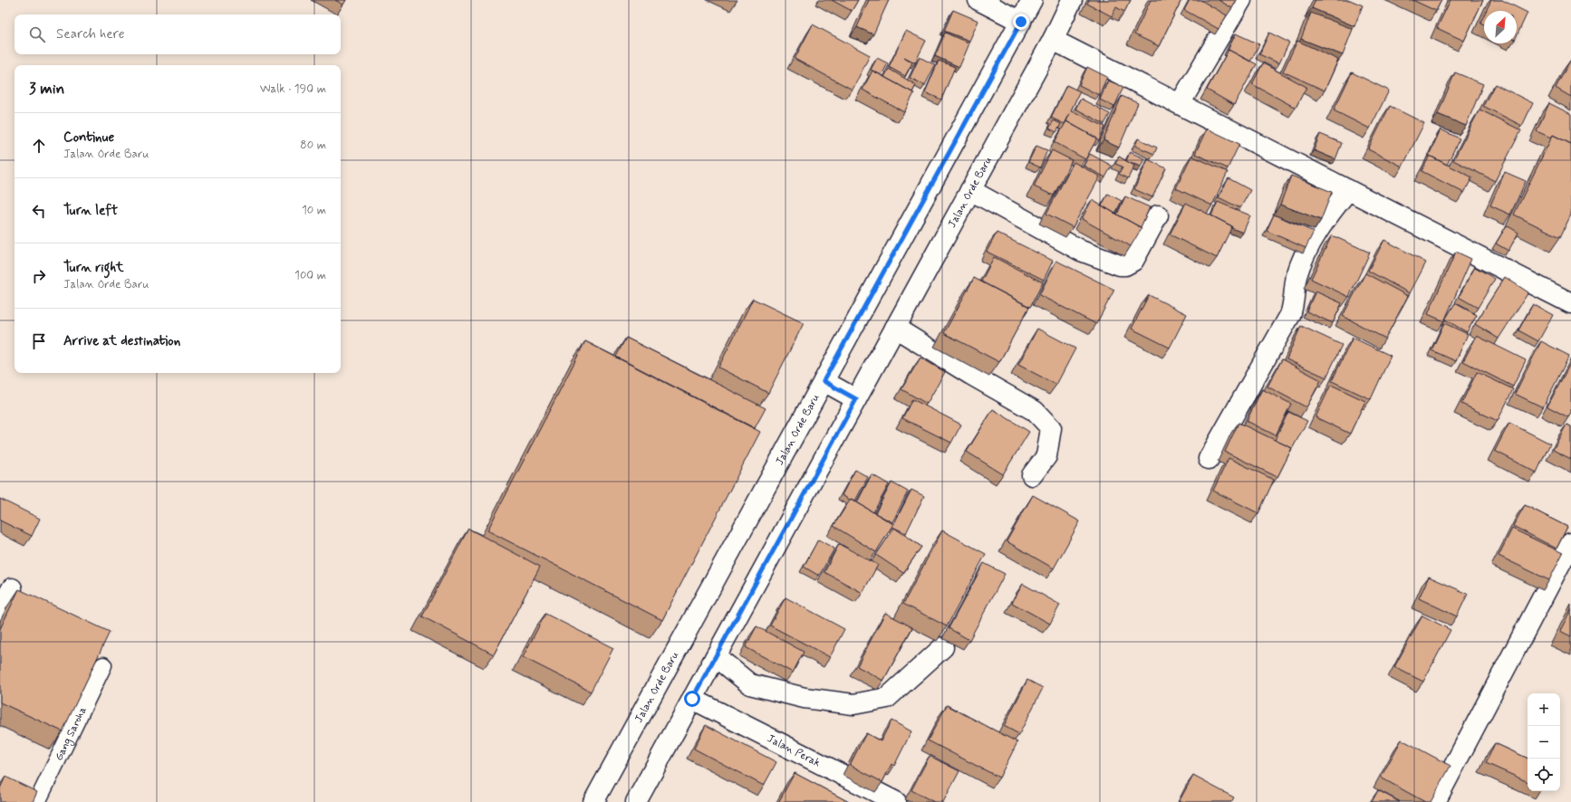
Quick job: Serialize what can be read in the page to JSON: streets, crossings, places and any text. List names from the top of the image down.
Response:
{
  "streets": {
    "street": ["Jalan Orde Baru", "Jalan Perak"],
    "lane": ["Gang Saroha"]
  },
  "crossings": [
    ["Jalan Orde Baru", "Jalan Perak"]
  ],
  "north": "top right",
  "page": {
    "search": "Search here",
    "heading": ["3 min", "Walk · 190 m"],
    "list": [
      ["Continue", "Jalan Orde Baru", "80 m"],
      ["Turn left", "10 m"],
      ["Turn right", "Jalan Orde Baru", "100 m"],
      "Arrive at destination"
    ],
    "map_buttons": ["+", "−"]
  }
}
